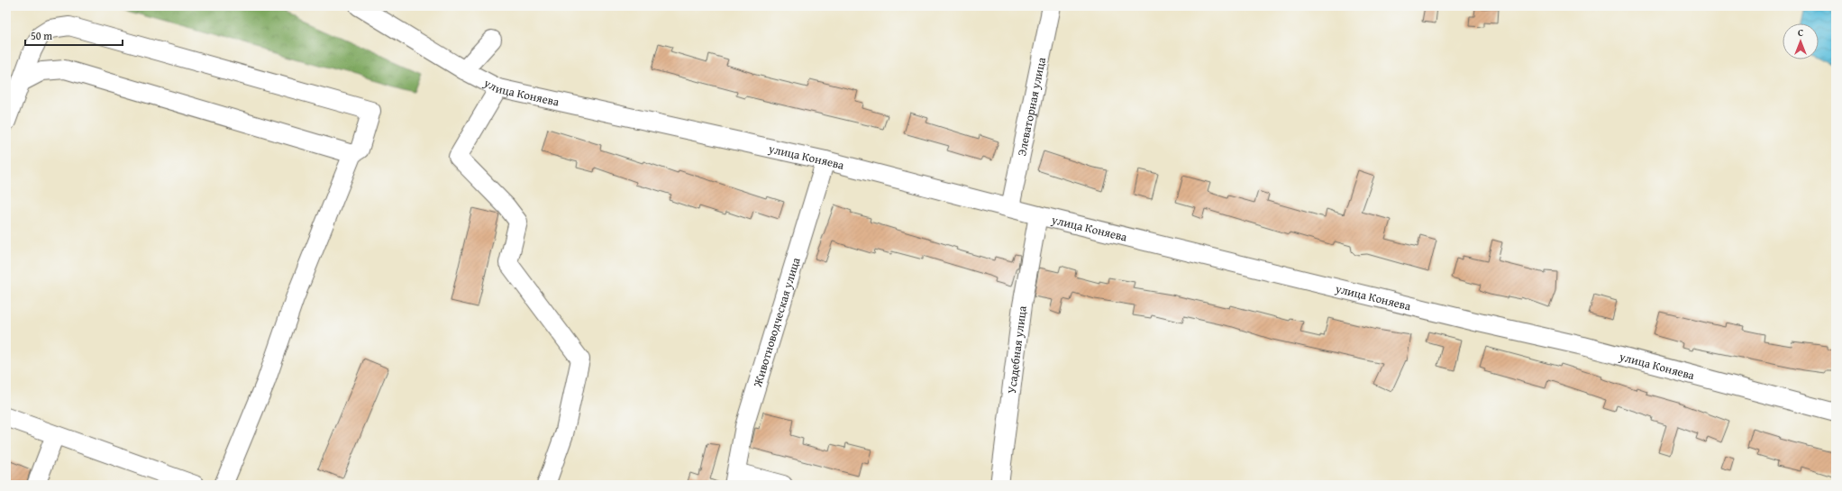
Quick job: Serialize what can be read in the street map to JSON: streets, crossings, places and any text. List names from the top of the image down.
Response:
{
  "streets": {
    "street": [
      "улица Коняева",
      "Элеваторная улица",
      "Животноводческая улица",
      "Усадебная улица"
    ]
  },
  "crossings": [
    ["улица Коняева", "Элеваторная улица"],
    ["улица Коняева", "Животноводческая улица"],
    ["улица Коняева", "Усадебная улица"]
  ],
  "scale_bar": "50 m",
  "north": "top"
}
